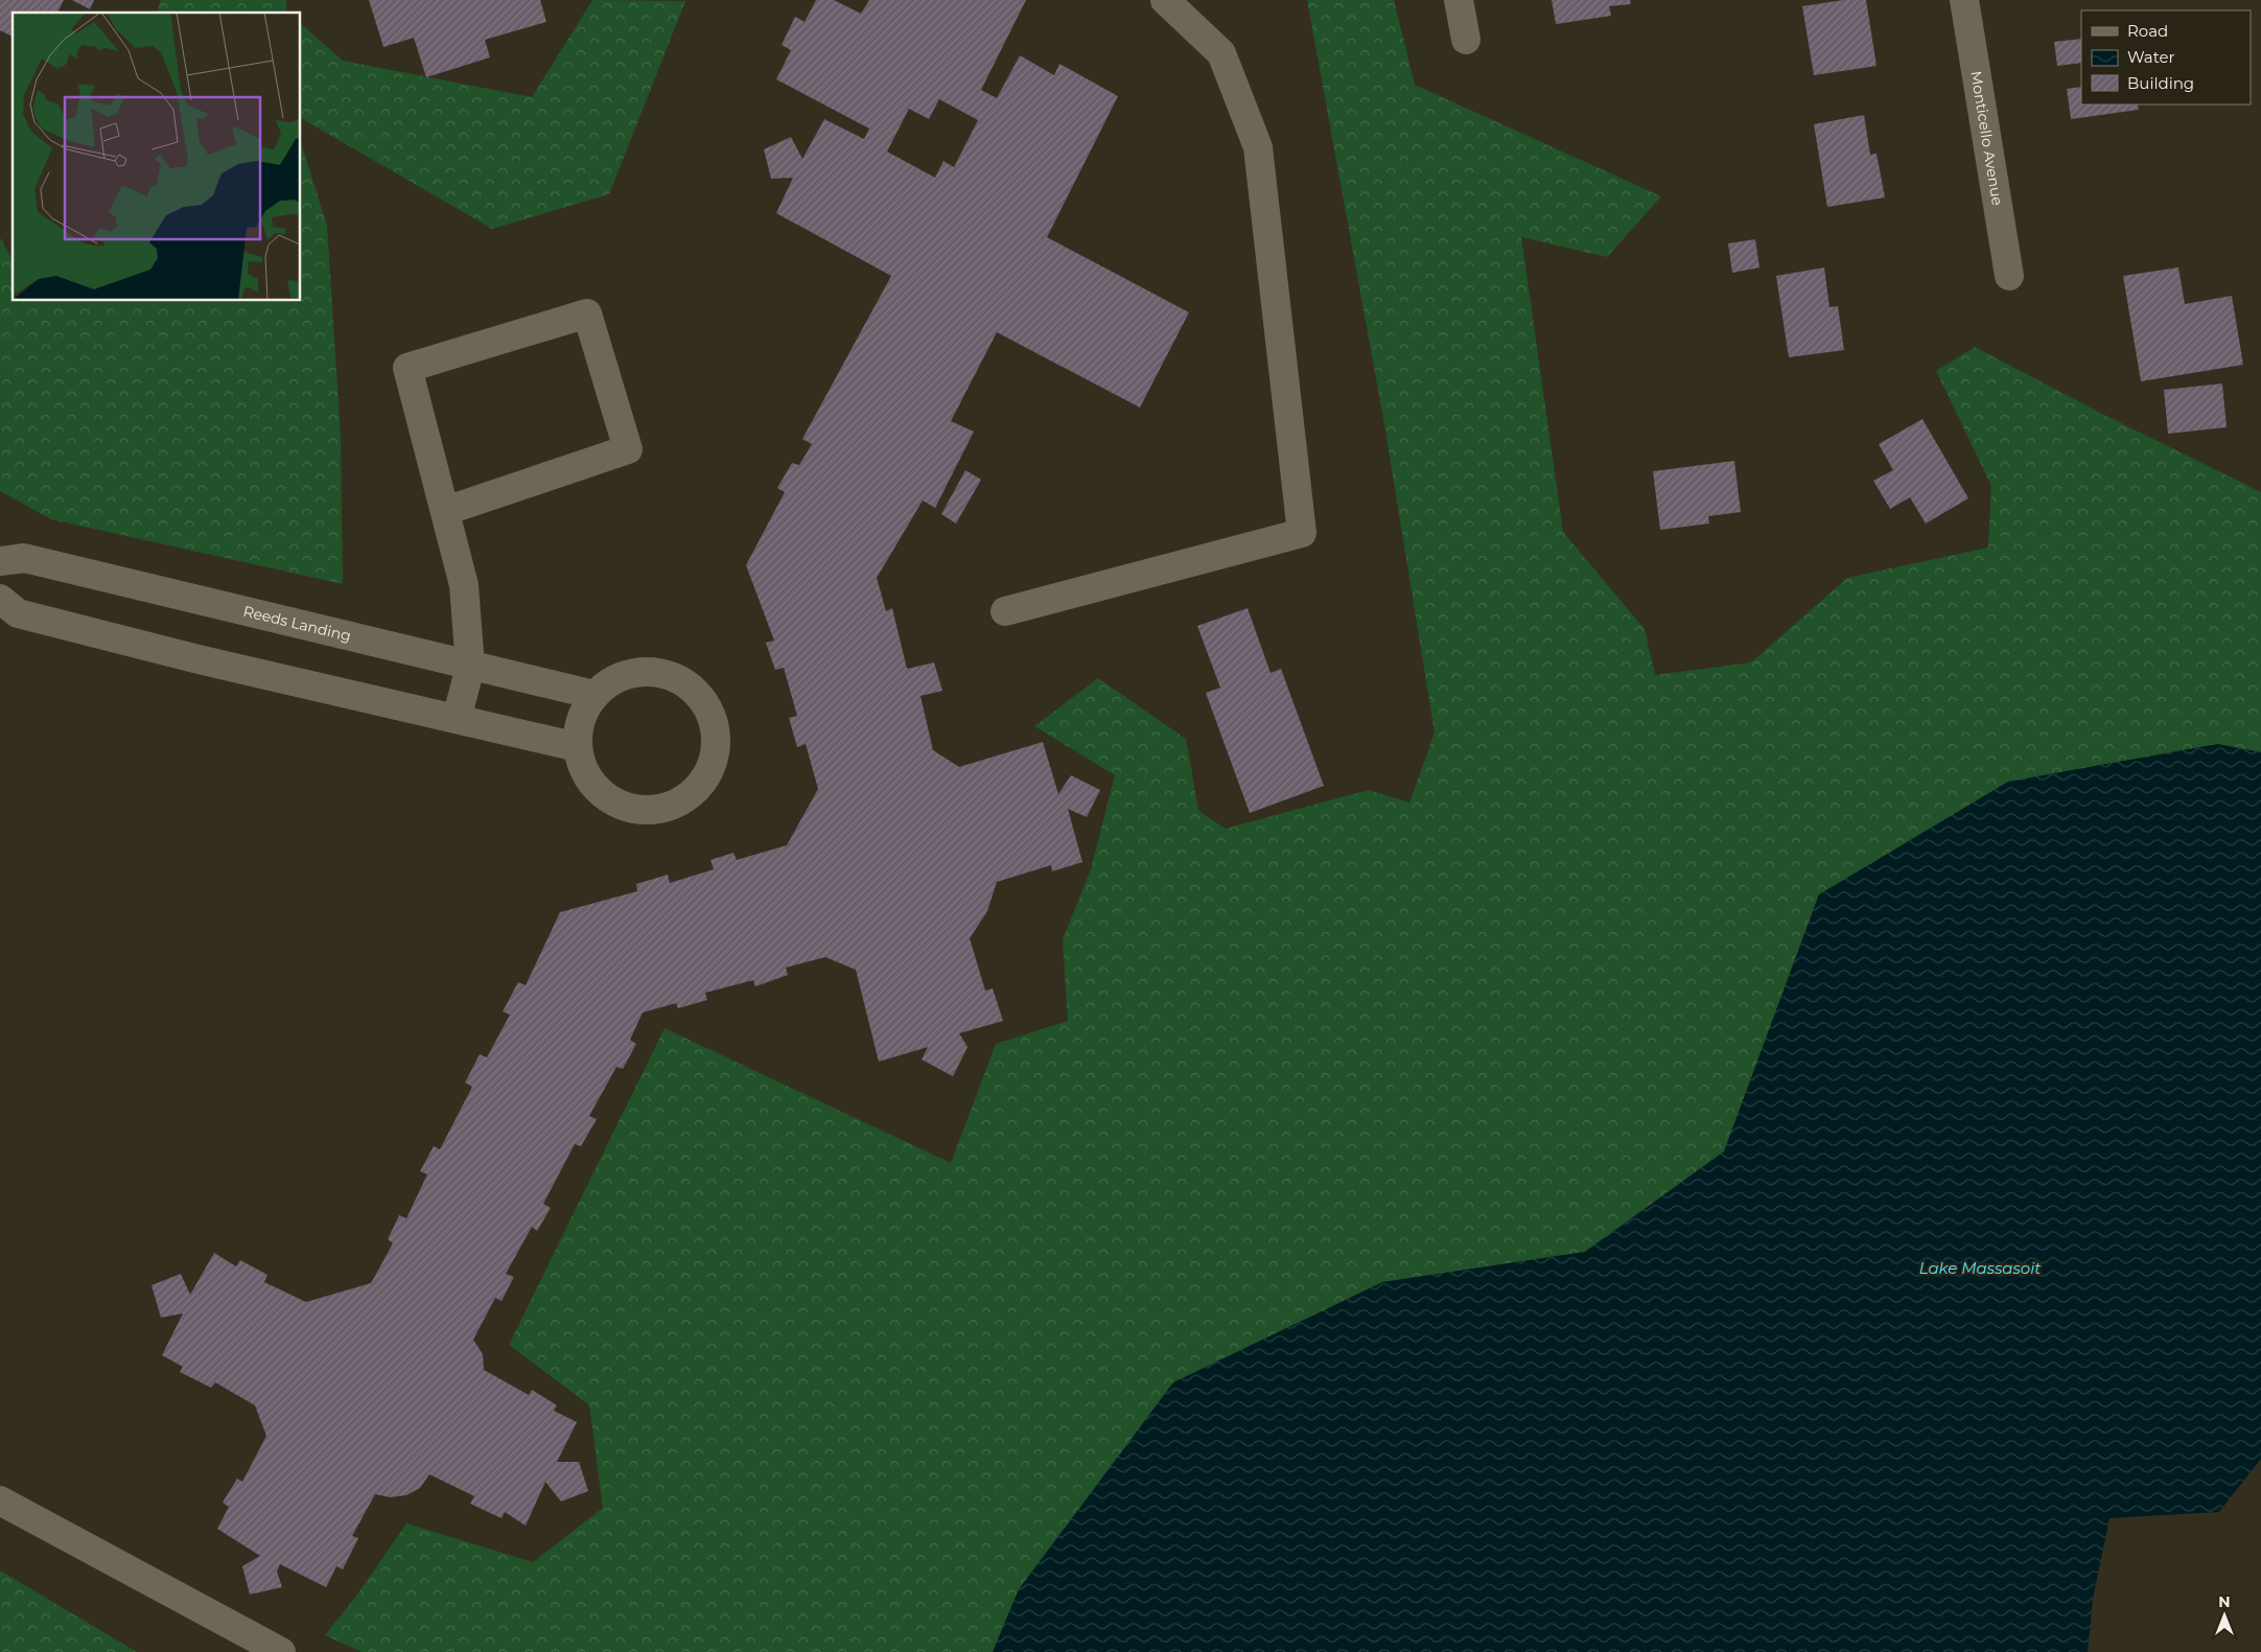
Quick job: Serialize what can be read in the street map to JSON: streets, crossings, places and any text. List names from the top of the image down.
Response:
{
  "streets": {
    "street": ["Monticello Avenue", "Reeds Landing"]
  },
  "water": ["Lake Massasoit"],
  "legend": ["Road", "Water", "Building"],
  "north": "top"
}
